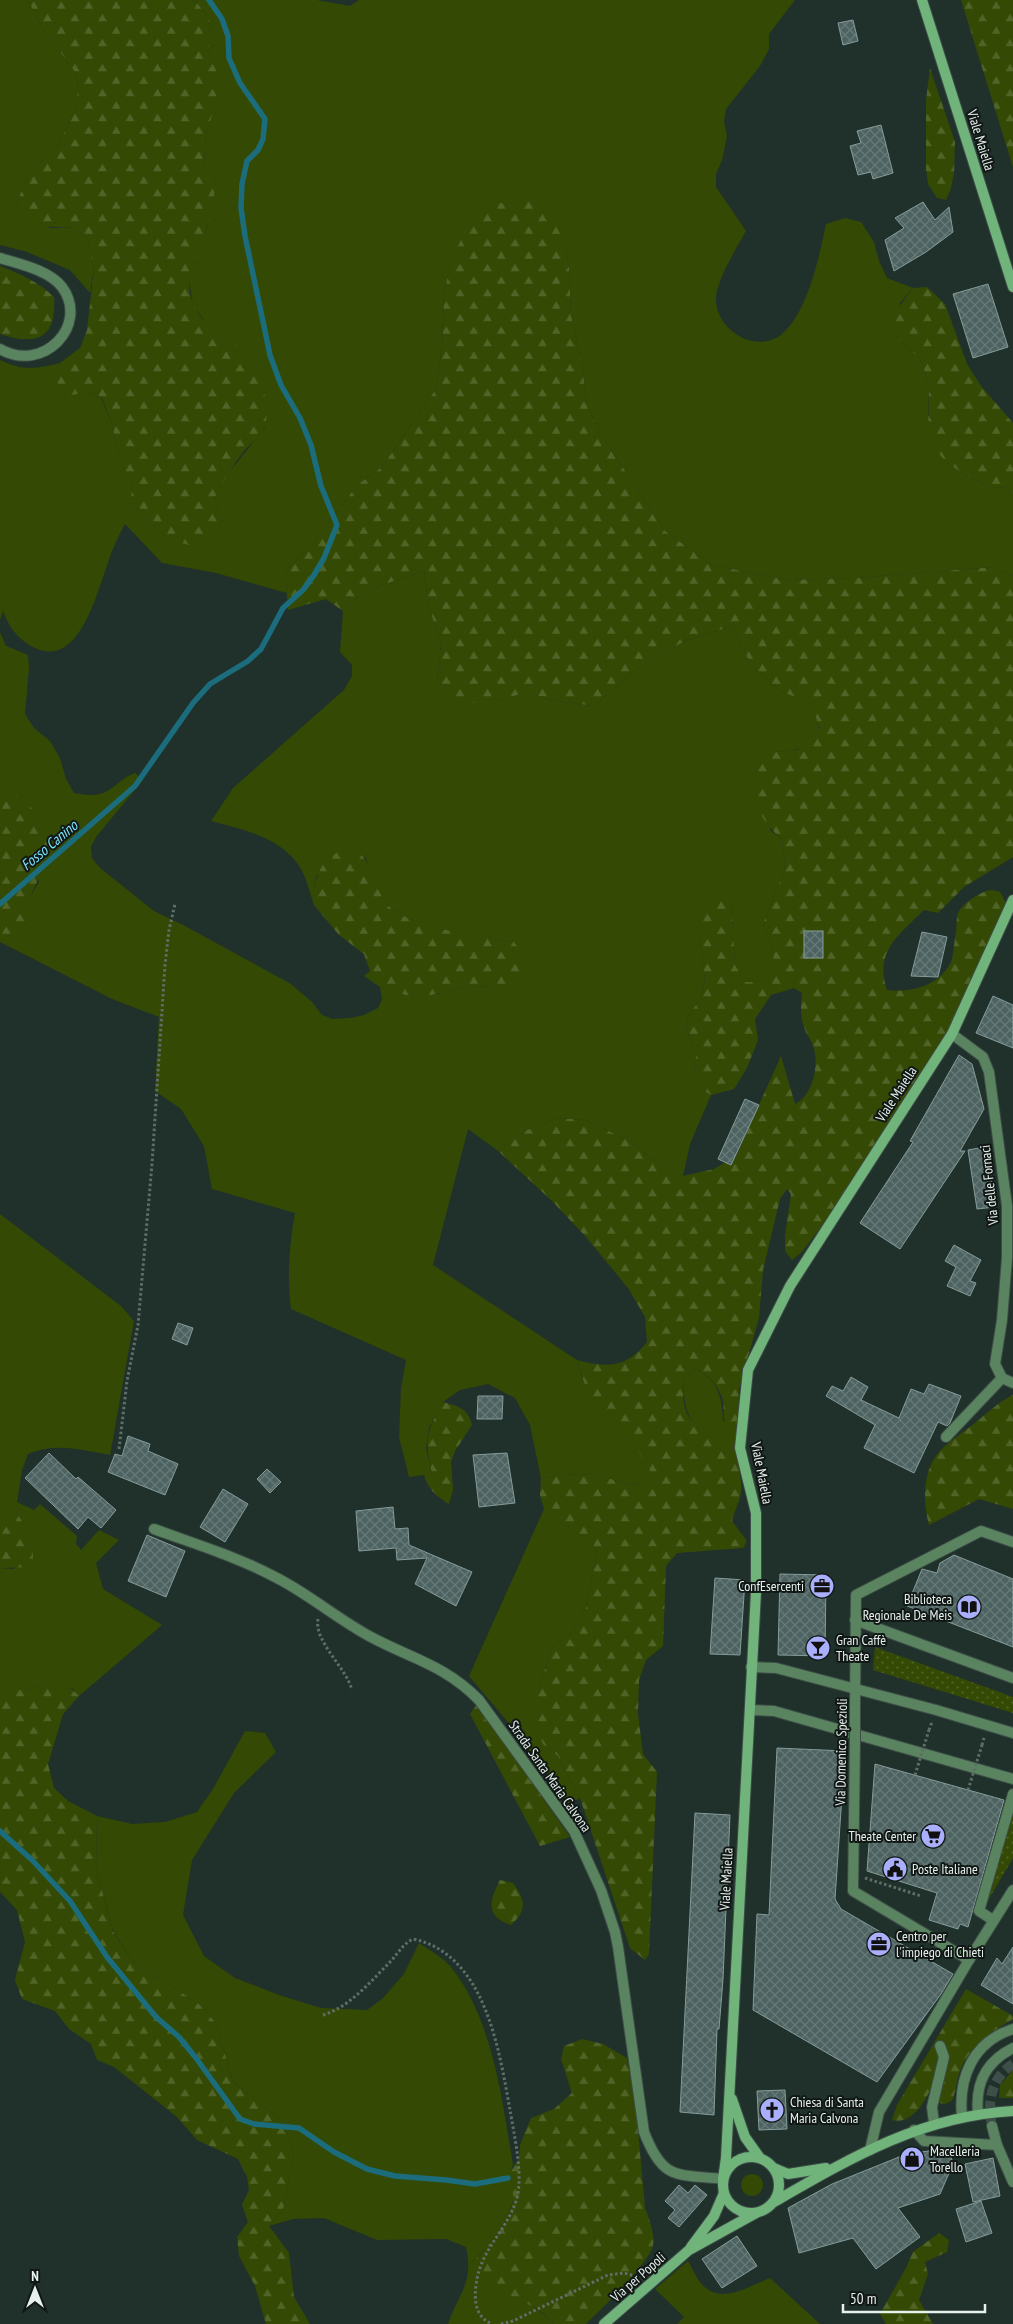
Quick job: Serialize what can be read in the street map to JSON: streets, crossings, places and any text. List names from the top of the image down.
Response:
{
  "streets": {
    "main road": ["Viale Maiella", "Via per Popoli"],
    "street": ["Via delle Fornaci", "Via Domenico Spezioli", "Strada Santa Maria Calvona"]
  },
  "crossings": [
    ["Viale Maiella", "Via delle Fornaci"],
    ["Viale Maiella", "Via Domenico Spezioli"],
    ["Viale Maiella", "Strada Santa Maria Calvona"],
    ["Viale Maiella", "Via per Popoli"],
    ["Strada Santa Maria Calvona", "Via per Popoli"]
  ],
  "water": ["Fosso Canino"],
  "places": {
    "office": ["ConfEsercenti", "Centro per l'impiego di Chieti"],
    "library": ["Biblioteca Regionale De Meis"],
    "bar": ["Gran Caffè Theate"],
    "supermarket": ["Theate Center"],
    "public building": ["Poste Italiane"],
    "church": ["Chiesa di Santa Maria Calvona"],
    "shop": ["Macelleria Torello"]
  },
  "scale_bar": "50 m",
  "north": "top"
}
